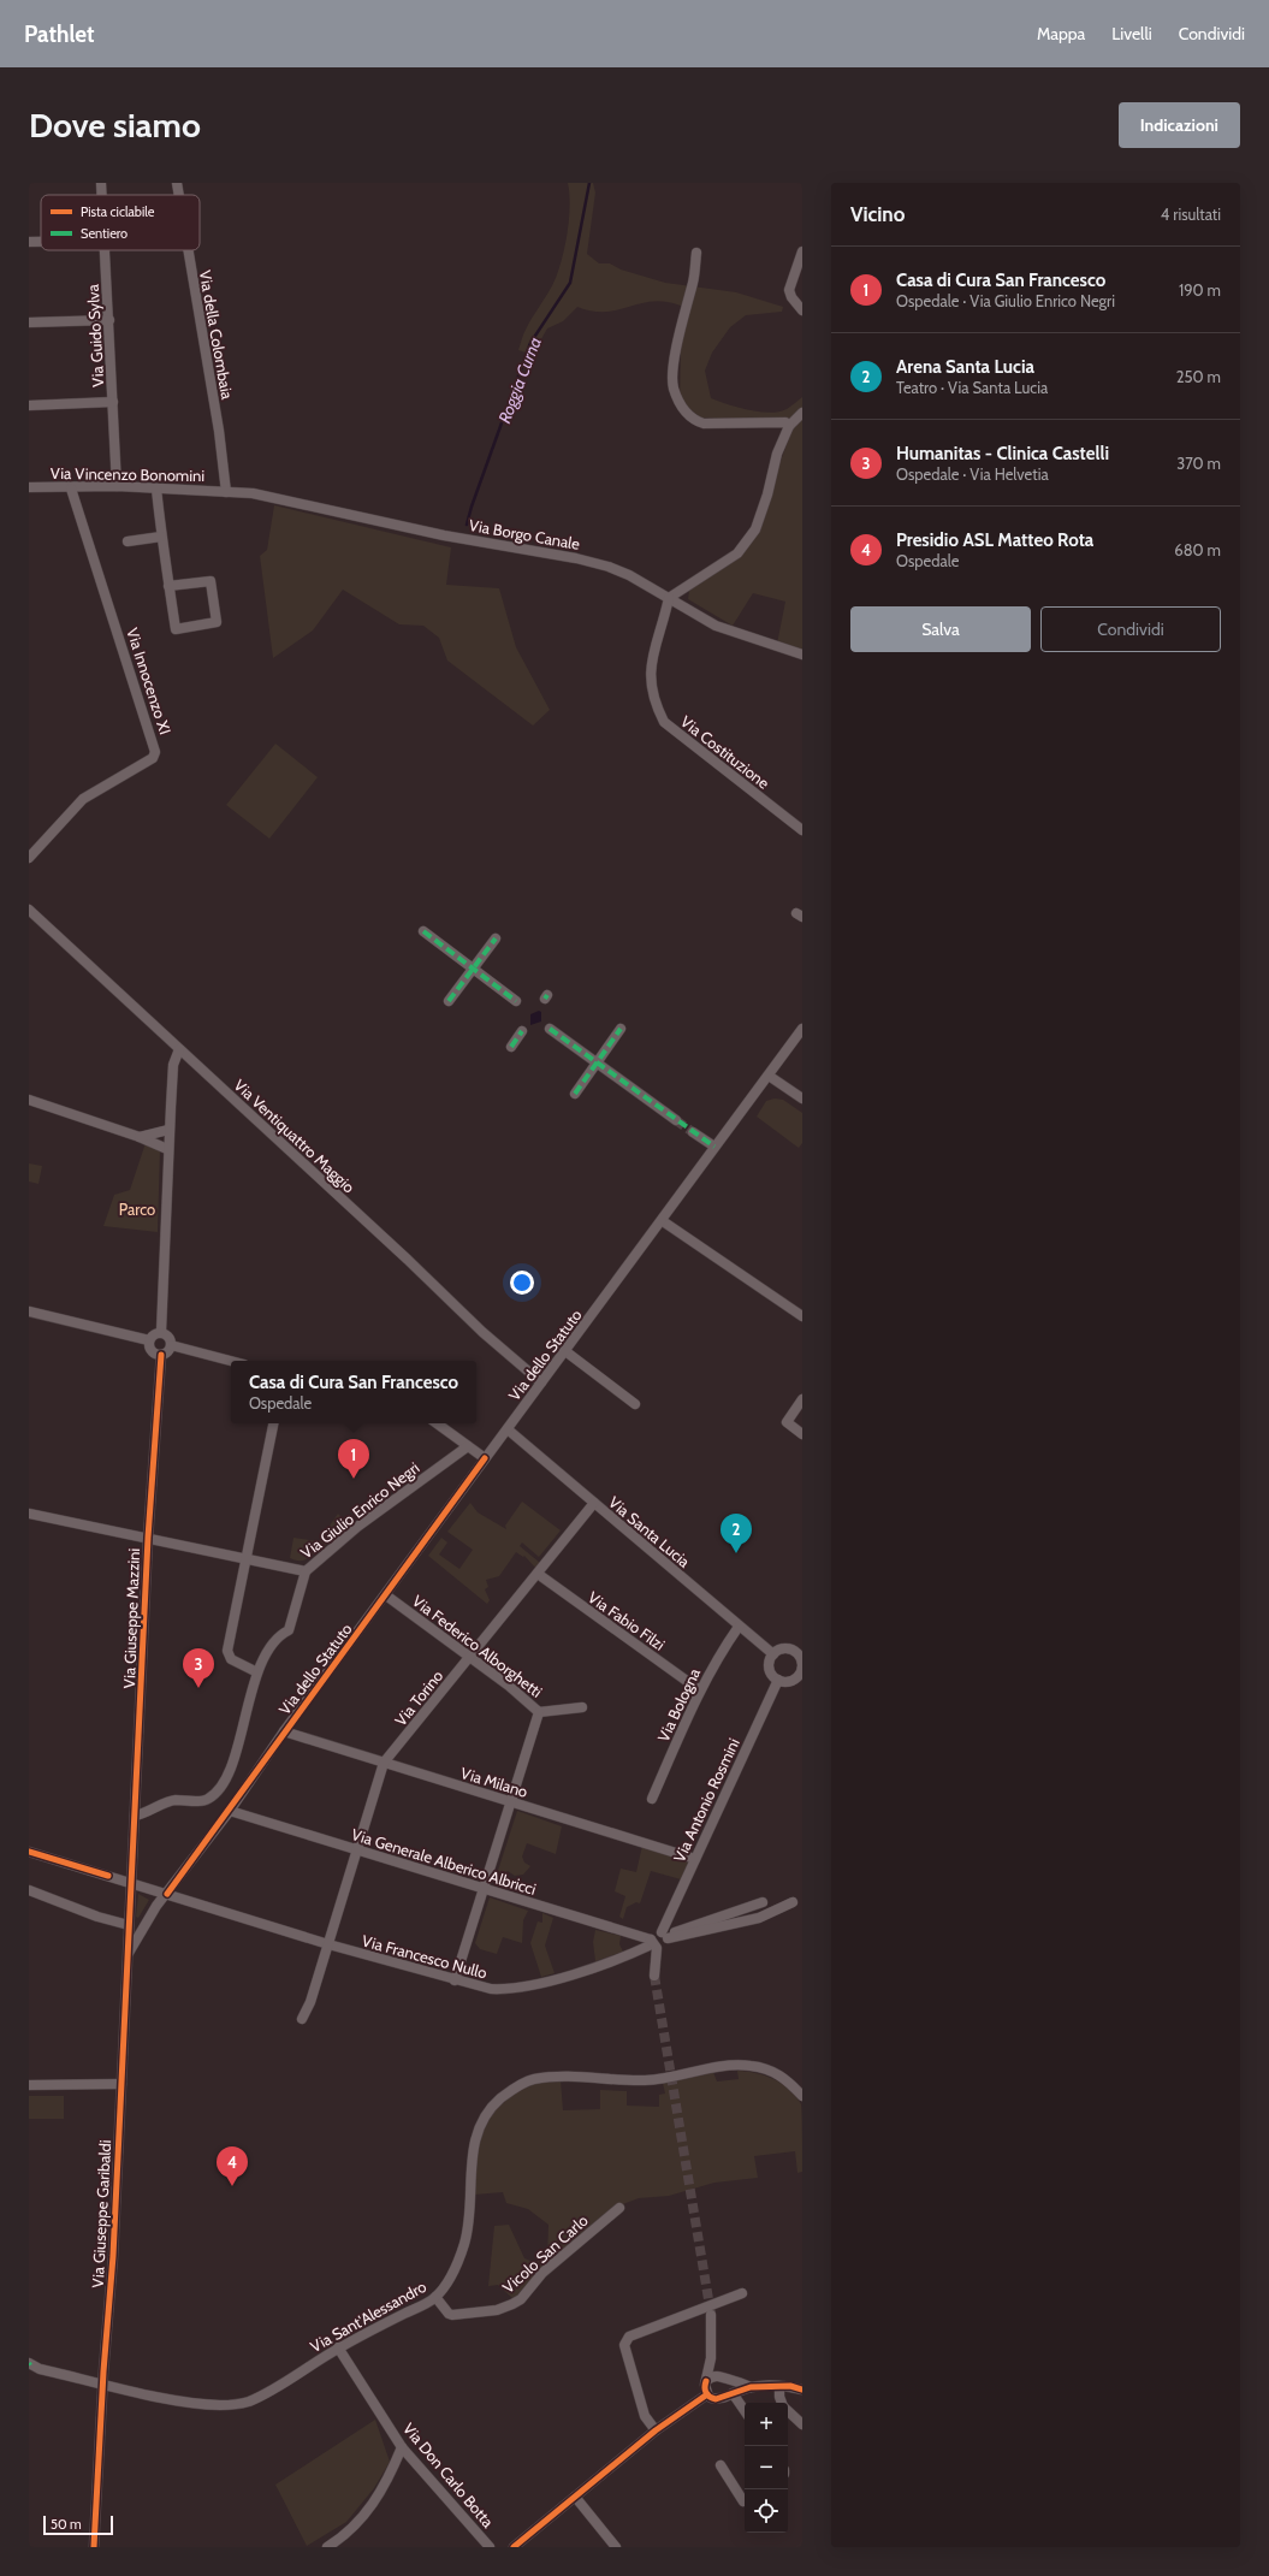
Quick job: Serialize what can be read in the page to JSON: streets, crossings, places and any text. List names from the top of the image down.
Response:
{
  "streets": {
    "street": [
      "Via della Colombaia",
      "Via Guido Sylva",
      "Via Vincenzo Bonomini",
      "Via Borgo Canale",
      "Via Innocenzo XI",
      "Via Costituzione",
      "Via Ventiquattro Maggio",
      "Via dello Statuto",
      "Via Giulio Enrico Negri",
      "Via Santa Lucia",
      "Via Giuseppe Mazzini",
      "Via Fabio Filzi",
      "Via Federico Alborghetti",
      "Via Torino",
      "Via Bologna",
      "Via Milano",
      "Via Antonio Rosmini",
      "Via Generale Alberico Albricci",
      "Via Francesco Nullo",
      "Via Giuseppe Garibaldi",
      "Vicolo San Carlo",
      "Via Sant'Alessandro",
      "Via Don Carlo Botta"
    ]
  },
  "crossings": [
    ["Via della Colombaia", "Via Vincenzo Bonomini"],
    ["Via della Colombaia", "Via Borgo Canale"],
    ["Via Guido Sylva", "Via Vincenzo Bonomini"],
    ["Via Vincenzo Bonomini", "Via Borgo Canale"],
    ["Via Vincenzo Bonomini", "Via Innocenzo XI"],
    ["Via Borgo Canale", "Via Costituzione"],
    ["Via Ventiquattro Maggio", "Via dello Statuto"],
    ["Via dello Statuto", "Via Santa Lucia"],
    ["Via dello Statuto", "Via Federico Alborghetti"],
    ["Via dello Statuto", "Via Milano"],
    ["Via dello Statuto", "Via Generale Alberico Albricci"],
    ["Via dello Statuto", "Via Francesco Nullo"],
    ["Via dello Statuto", "Via Giuseppe Garibaldi"],
    ["Via Giulio Enrico Negri", "Via Giuseppe Mazzini"],
    ["Via Santa Lucia", "Via Torino"],
    ["Via Santa Lucia", "Via Bologna"],
    ["Via Santa Lucia", "Via Antonio Rosmini"],
    ["Via Giuseppe Mazzini", "Via Francesco Nullo"],
    ["Via Giuseppe Mazzini", "Via Giuseppe Garibaldi"],
    ["Via Fabio Filzi", "Via Torino"],
    ["Via Fabio Filzi", "Via Bologna"],
    ["Via Federico Alborghetti", "Via Torino"],
    ["Via Torino", "Via Milano"],
    ["Via Torino", "Via Generale Alberico Albricci"],
    ["Via Torino", "Via Francesco Nullo"],
    ["Via Milano", "Via Antonio Rosmini"],
    ["Via Generale Alberico Albricci", "Via Francesco Nullo"],
    ["Via Francesco Nullo", "Via Giuseppe Garibaldi"],
    ["Via Giuseppe Garibaldi", "Via Sant'Alessandro"],
    ["Vicolo San Carlo", "Via Sant'Alessandro"],
    ["Via Sant'Alessandro", "Via Don Carlo Botta"]
  ],
  "water": ["Roggia Curna"],
  "parks": ["Parco"],
  "legend": ["Pista ciclabile", "Sentiero"],
  "scale_bar": "50 m",
  "page": {
    "header": "Pathlet",
    "nav": ["Mappa", "Livelli", "Condividi"],
    "buttons": [
      "Indicazioni",
      ["Salva", "Condividi"]
    ],
    "title": "Dove siamo",
    "heading": ["Vicino", "4 risultati"],
    "list": [
      {
        "mark": "1",
        "name": "Casa di Cura San Francesco",
        "note": "Ospedale · Via Giulio Enrico Negri",
        "value": "190 m"
      },
      {
        "mark": "2",
        "name": "Arena Santa Lucia",
        "note": "Teatro · Via Santa Lucia",
        "value": "250 m"
      },
      {
        "mark": "3",
        "name": "Humanitas - Clinica Castelli",
        "note": "Ospedale · Via Helvetia",
        "value": "370 m"
      },
      {
        "mark": "4",
        "name": "Presidio ASL Matteo Rota",
        "note": "Ospedale",
        "value": "680 m"
      }
    ],
    "popup": ["Casa di Cura San Francesco", "Ospedale"],
    "pins": [
      "1",
      "2",
      "3",
      "4"
    ],
    "map_buttons": ["+", "−"],
    "scale": "50 m"
  }
}
